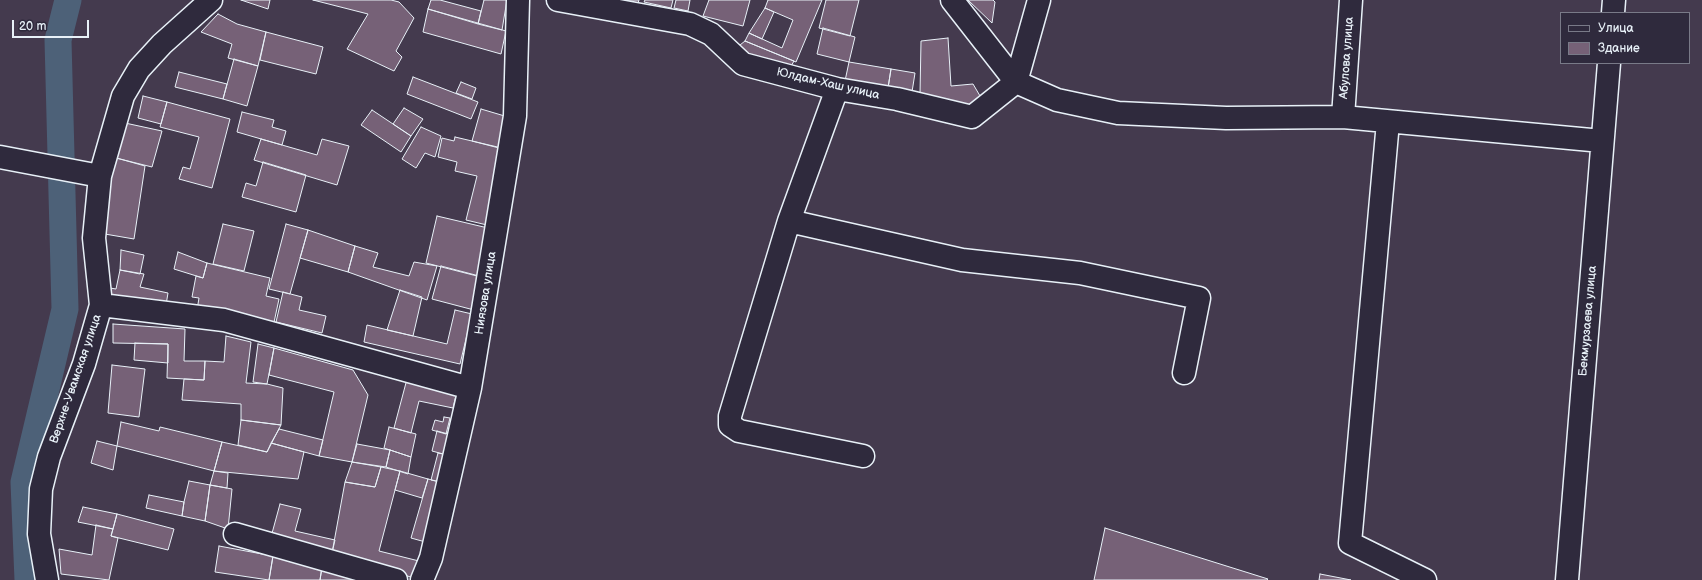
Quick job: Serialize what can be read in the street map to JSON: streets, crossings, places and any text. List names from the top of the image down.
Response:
{
  "streets": {
    "street": [
      "Абулова улица",
      "Юлдам-Хаш улица",
      "Ниязова улица",
      "Бекмурзаева улица",
      "Верхне-Увамская улица"
    ]
  },
  "legend": ["Улица", "Здание"],
  "scale_bar": "20 m"
}
